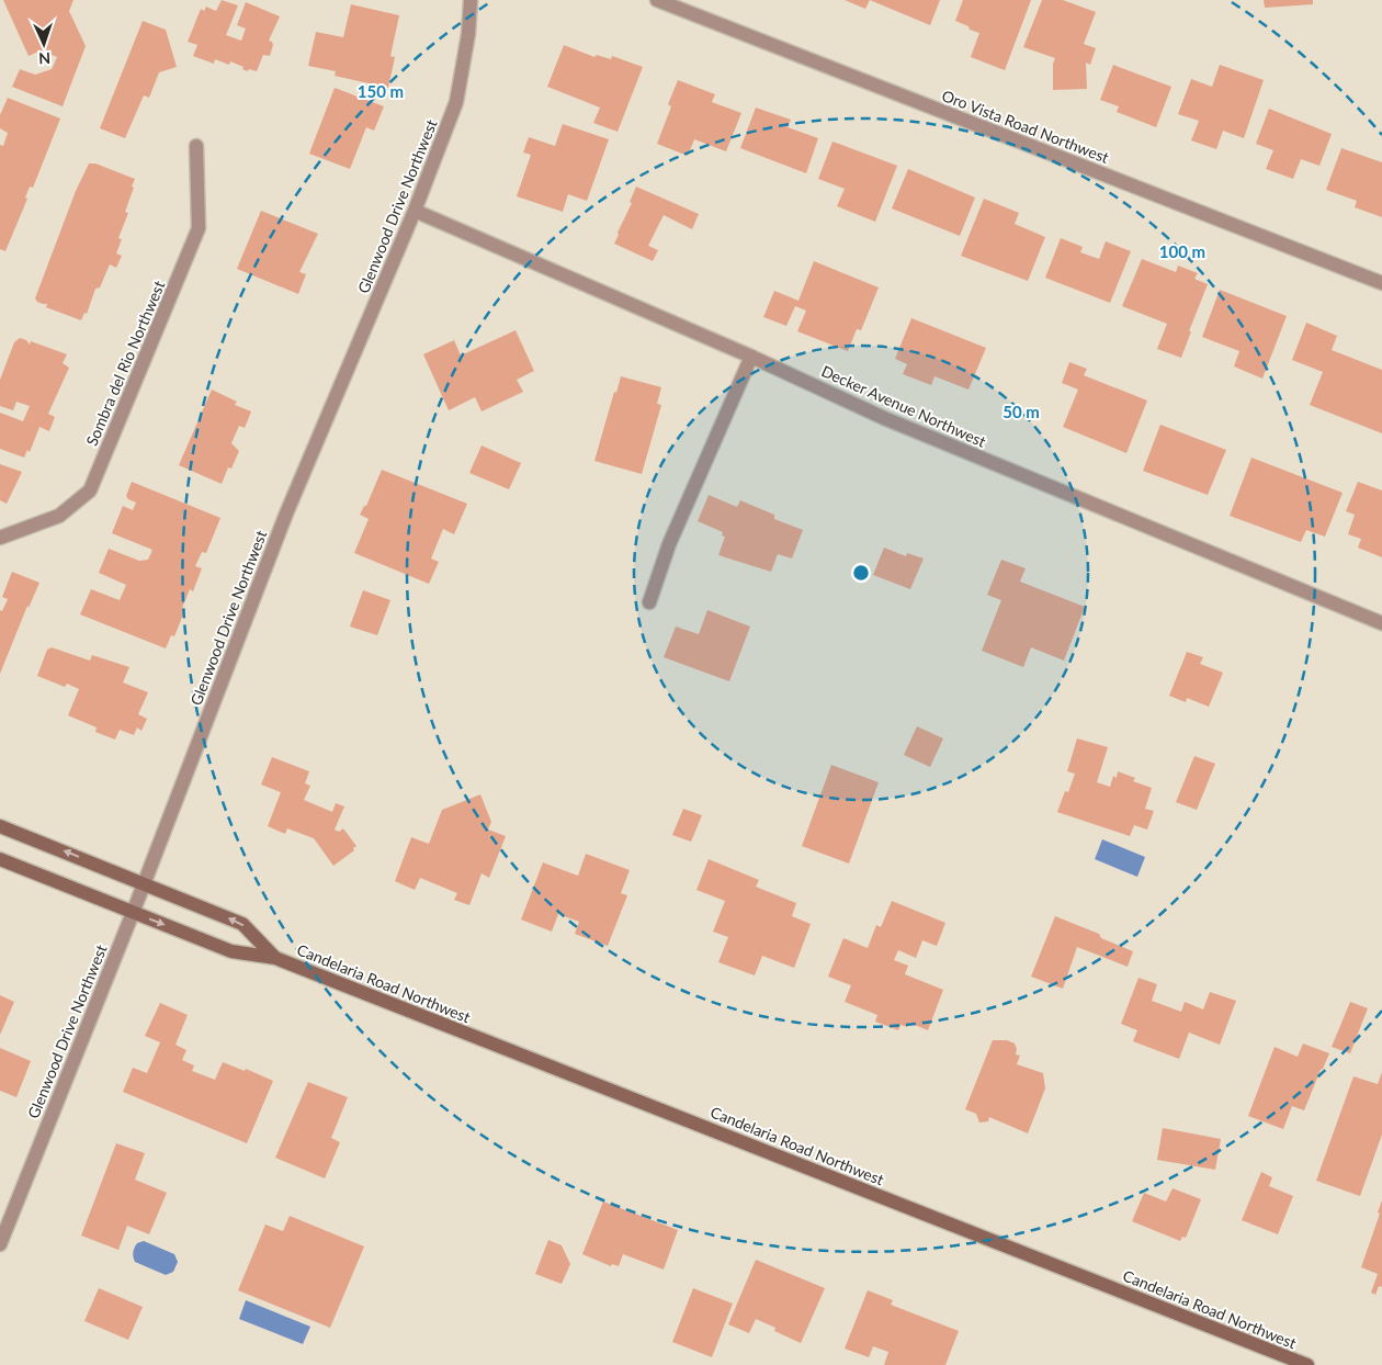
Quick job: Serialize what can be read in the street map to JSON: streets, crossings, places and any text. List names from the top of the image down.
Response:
{
  "streets": {
    "street": [
      "Oro Vista Road Northwest",
      "Glenwood Drive Northwest",
      "Sombra del Rio Northwest",
      "Decker Avenue Northwest",
      "Candelaria Road Northwest"
    ]
  },
  "crossings": [
    ["Glenwood Drive Northwest", "Decker Avenue Northwest"],
    ["Glenwood Drive Northwest", "Candelaria Road Northwest"]
  ],
  "north": "bottom",
  "rings": ["150 m", "100 m", "50 m"]
}
